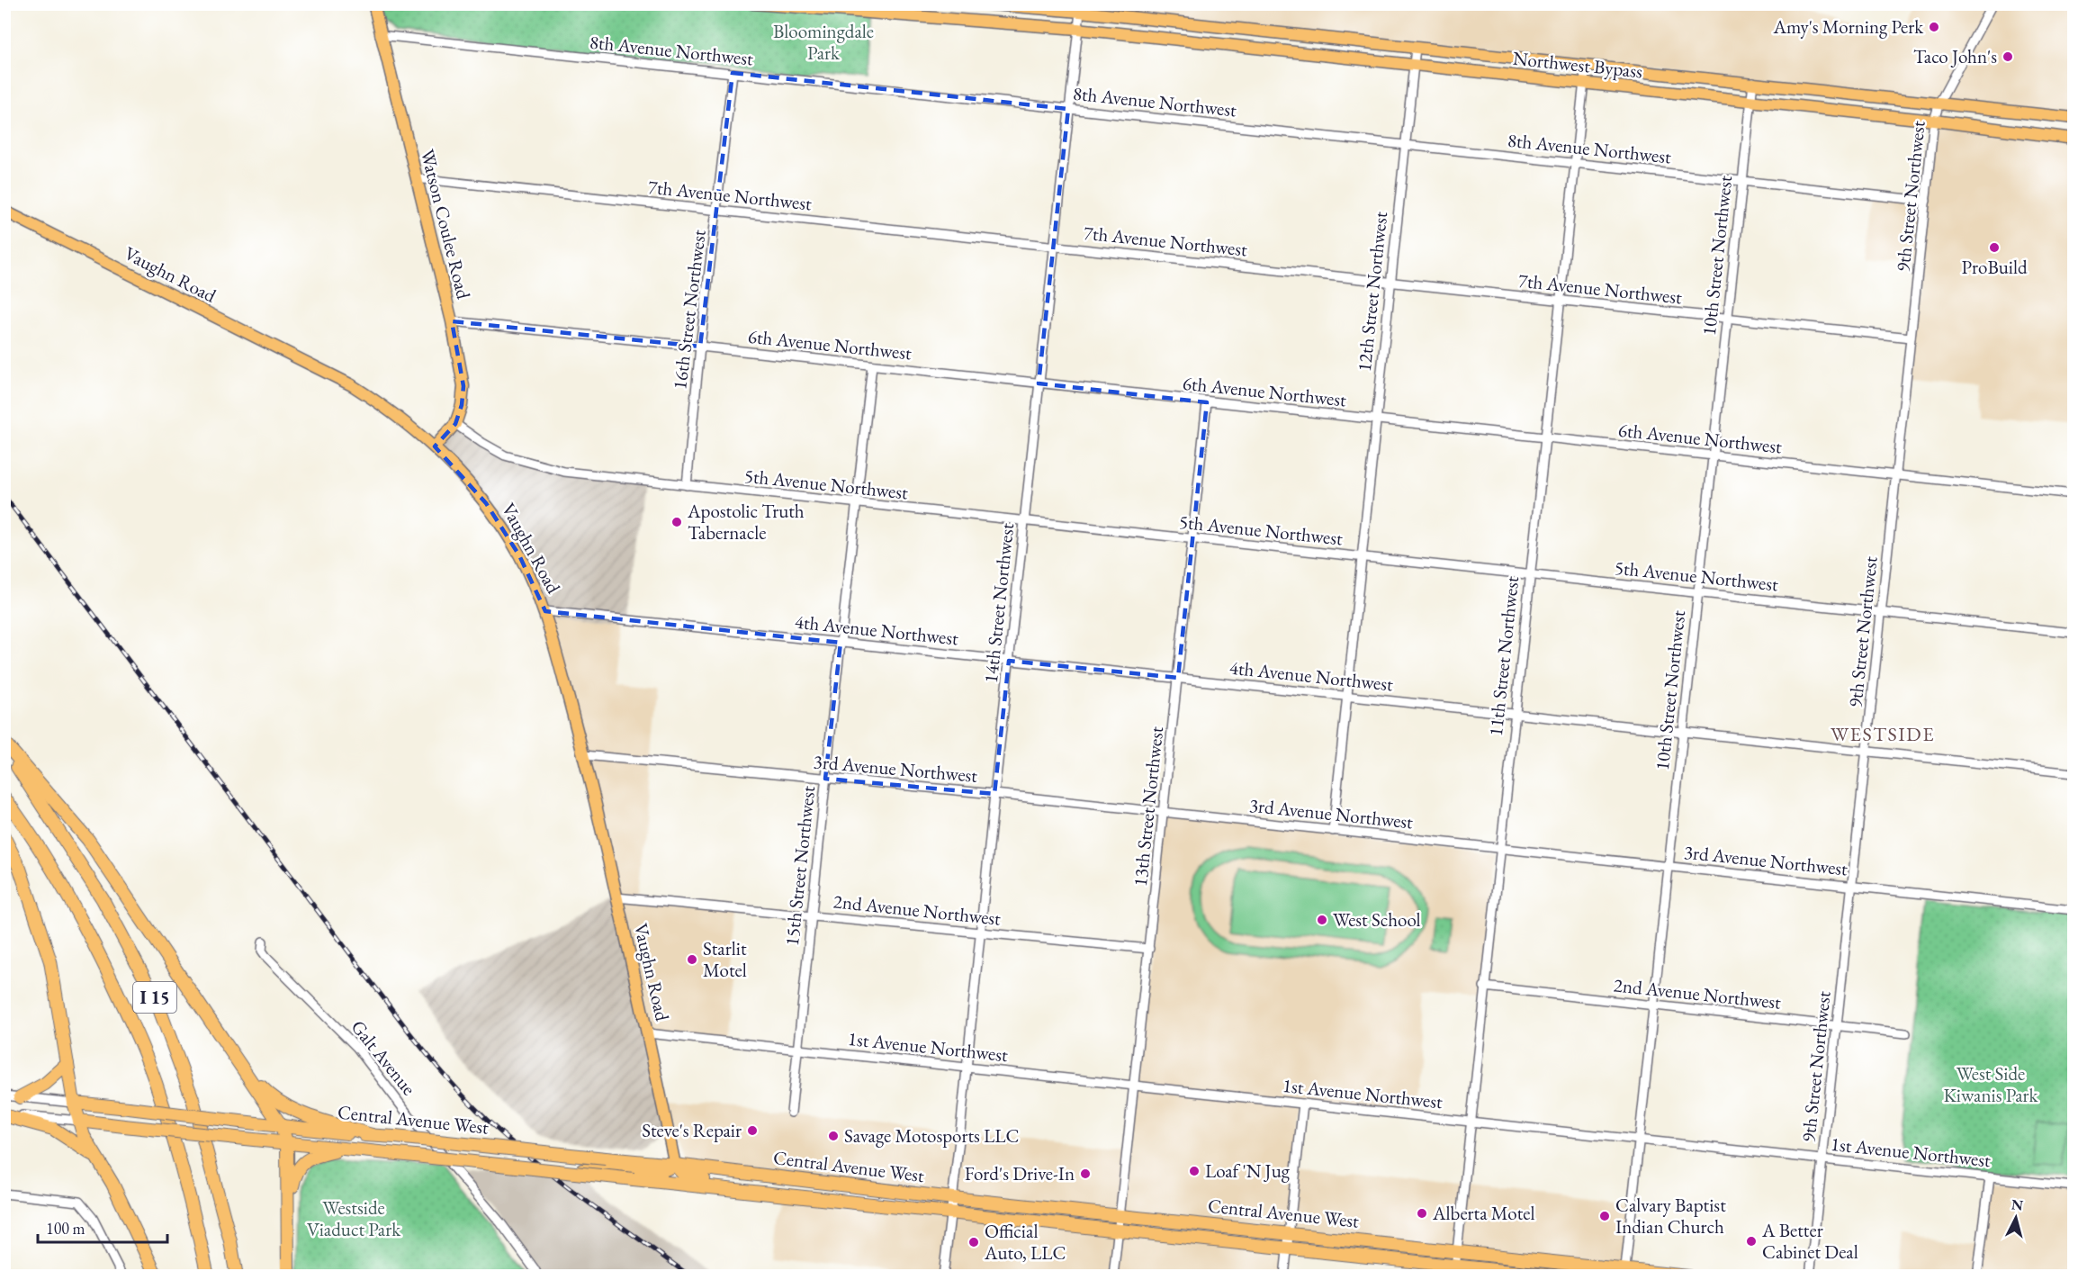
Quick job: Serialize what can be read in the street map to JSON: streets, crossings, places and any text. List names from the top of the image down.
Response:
{
  "streets": {
    "highway": ["I 15", "Central Avenue West"],
    "main road": ["Northwest Bypass", "Watson Coulee Road", "Vaughn Road"],
    "street": [
      "8th Avenue Northwest",
      "7th Avenue Northwest",
      "9th Street Northwest",
      "10th Street Northwest",
      "12th Street Northwest",
      "16th Street Northwest",
      "6th Avenue Northwest",
      "5th Avenue Northwest",
      "14th Street Northwest",
      "4th Avenue Northwest",
      "11th Street Northwest",
      "3rd Avenue Northwest",
      "13th Street Northwest",
      "15th Street Northwest",
      "2nd Avenue Northwest",
      "1st Avenue Northwest",
      "Galt Avenue"
    ]
  },
  "crossings": [
    ["8th Avenue Northwest", "9th Street Northwest"],
    ["8th Avenue Northwest", "Watson Coulee Road"],
    ["8th Avenue Northwest", "10th Street Northwest"],
    ["8th Avenue Northwest", "12th Street Northwest"],
    ["8th Avenue Northwest", "16th Street Northwest"],
    ["8th Avenue Northwest", "14th Street Northwest"],
    ["8th Avenue Northwest", "11th Street Northwest"],
    ["Northwest Bypass", "9th Street Northwest"],
    ["Northwest Bypass", "10th Street Northwest"],
    ["Northwest Bypass", "12th Street Northwest"],
    ["Northwest Bypass", "14th Street Northwest"],
    ["Northwest Bypass", "11th Street Northwest"],
    ["7th Avenue Northwest", "9th Street Northwest"],
    ["7th Avenue Northwest", "Watson Coulee Road"],
    ["7th Avenue Northwest", "10th Street Northwest"],
    ["7th Avenue Northwest", "12th Street Northwest"],
    ["7th Avenue Northwest", "16th Street Northwest"],
    ["7th Avenue Northwest", "14th Street Northwest"],
    ["7th Avenue Northwest", "11th Street Northwest"],
    ["9th Street Northwest", "6th Avenue Northwest"],
    ["9th Street Northwest", "5th Avenue Northwest"],
    ["9th Street Northwest", "4th Avenue Northwest"],
    ["9th Street Northwest", "3rd Avenue Northwest"],
    ["9th Street Northwest", "2nd Avenue Northwest"],
    ["9th Street Northwest", "1st Avenue Northwest"],
    ["Watson Coulee Road", "6th Avenue Northwest"],
    ["Watson Coulee Road", "5th Avenue Northwest"],
    ["10th Street Northwest", "6th Avenue Northwest"],
    ["10th Street Northwest", "5th Avenue Northwest"],
    ["10th Street Northwest", "4th Avenue Northwest"],
    ["10th Street Northwest", "3rd Avenue Northwest"],
    ["10th Street Northwest", "2nd Avenue Northwest"],
    ["10th Street Northwest", "1st Avenue Northwest"],
    ["10th Street Northwest", "Central Avenue West"],
    ["Vaughn Road", "4th Avenue Northwest"],
    ["Vaughn Road", "3rd Avenue Northwest"],
    ["Vaughn Road", "2nd Avenue Northwest"],
    ["Vaughn Road", "1st Avenue Northwest"],
    ["Vaughn Road", "Central Avenue West"],
    ["12th Street Northwest", "6th Avenue Northwest"],
    ["12th Street Northwest", "5th Avenue Northwest"],
    ["12th Street Northwest", "4th Avenue Northwest"],
    ["12th Street Northwest", "3rd Avenue Northwest"],
    ["16th Street Northwest", "6th Avenue Northwest"],
    ["16th Street Northwest", "5th Avenue Northwest"],
    ["6th Avenue Northwest", "14th Street Northwest"],
    ["6th Avenue Northwest", "11th Street Northwest"],
    ["6th Avenue Northwest", "13th Street Northwest"],
    ["6th Avenue Northwest", "15th Street Northwest"],
    ["5th Avenue Northwest", "14th Street Northwest"],
    ["5th Avenue Northwest", "11th Street Northwest"],
    ["5th Avenue Northwest", "13th Street Northwest"],
    ["5th Avenue Northwest", "15th Street Northwest"],
    ["14th Street Northwest", "4th Avenue Northwest"],
    ["14th Street Northwest", "3rd Avenue Northwest"],
    ["14th Street Northwest", "2nd Avenue Northwest"],
    ["14th Street Northwest", "1st Avenue Northwest"],
    ["14th Street Northwest", "Central Avenue West"],
    ["4th Avenue Northwest", "11th Street Northwest"],
    ["4th Avenue Northwest", "13th Street Northwest"],
    ["4th Avenue Northwest", "15th Street Northwest"],
    ["11th Street Northwest", "3rd Avenue Northwest"],
    ["11th Street Northwest", "2nd Avenue Northwest"],
    ["11th Street Northwest", "1st Avenue Northwest"],
    ["11th Street Northwest", "Central Avenue West"],
    ["3rd Avenue Northwest", "13th Street Northwest"],
    ["3rd Avenue Northwest", "15th Street Northwest"],
    ["13th Street Northwest", "2nd Avenue Northwest"],
    ["13th Street Northwest", "1st Avenue Northwest"],
    ["13th Street Northwest", "Central Avenue West"],
    ["15th Street Northwest", "2nd Avenue Northwest"],
    ["15th Street Northwest", "1st Avenue Northwest"]
  ],
  "districts": ["WESTSIDE"],
  "parks": ["Bloomingdale Park", "West Side Kiwanis Park", "Westside Viaduct Park"],
  "places": [
    "Amy's Morning Perk",
    "Taco John's",
    "ProBuild",
    "Apostolic Truth Tabernacle",
    "West School",
    "Starlit Motel",
    "Steve's Repair",
    "Savage Motosports LLC",
    "Loaf 'N Jug",
    "Ford's Drive-In",
    "Alberta Motel",
    "Calvary Baptist Indian Church",
    "A Better Cabinet Deal",
    "Official Auto, LLC"
  ],
  "scale_bar": "100 m",
  "north": "top"
}
